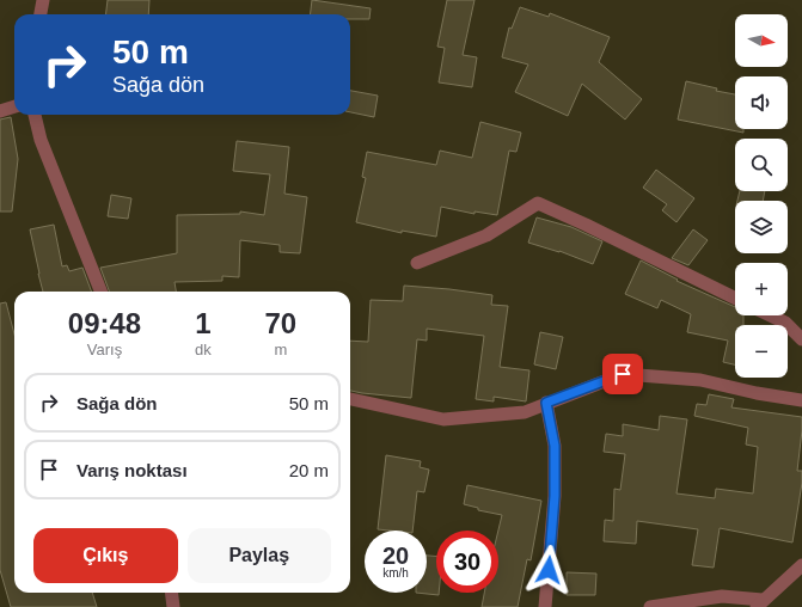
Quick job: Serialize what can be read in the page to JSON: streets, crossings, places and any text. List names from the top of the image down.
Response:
{
  "north": "right",
  "page": {
    "map_buttons": ["+", "−"],
    "turn": ["50 m", "Sağa dön"],
    "eta": [
      "09:48",
      "Varış",
      "1",
      "dk",
      "70",
      "m"
    ],
    "list": [
      {
        "name": "Sağa dön",
        "value": "50 m"
      },
      {
        "name": "Varış noktası",
        "value": "20 m"
      }
    ],
    "buttons": ["Çıkış", "Paylaş"],
    "speed": "20 km/h",
    "limit": "30"
  }
}
